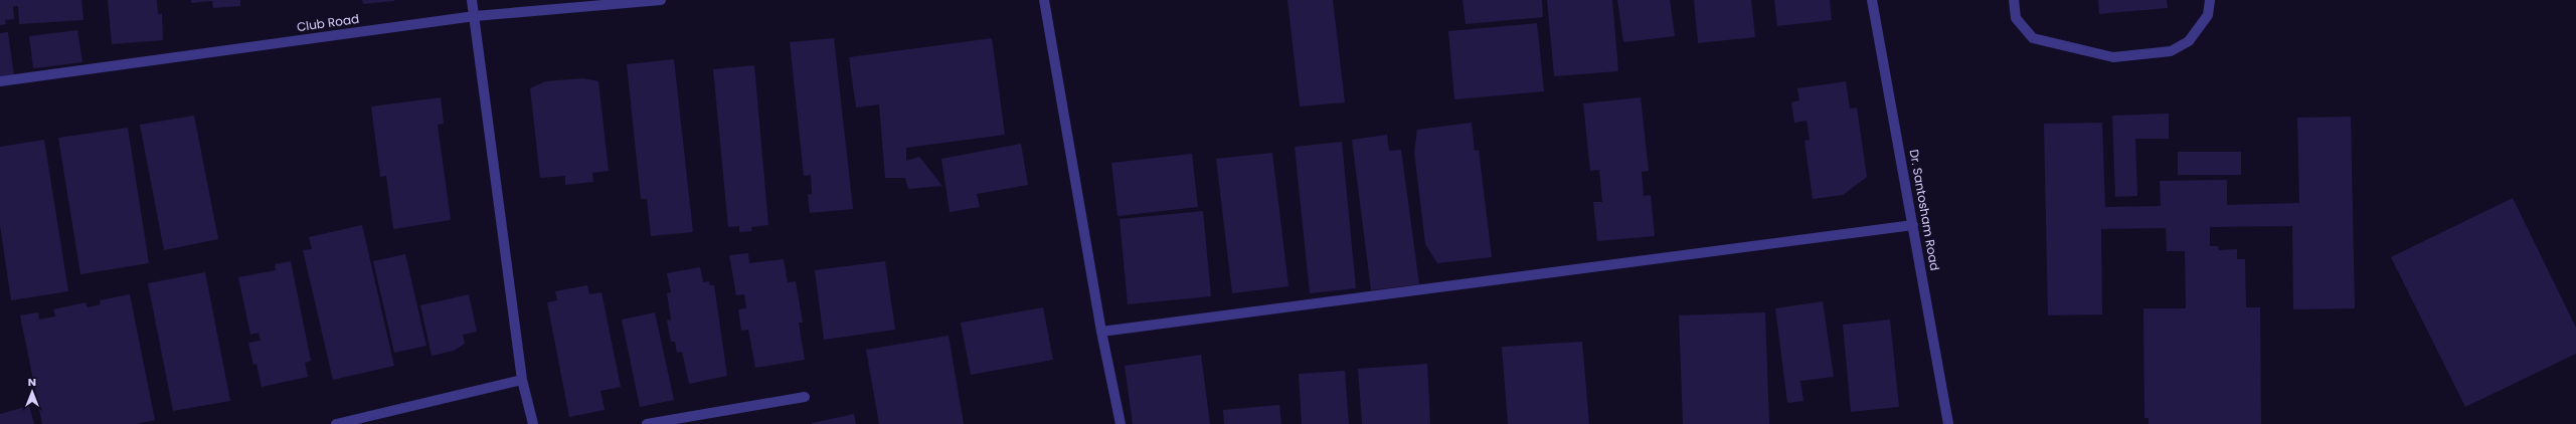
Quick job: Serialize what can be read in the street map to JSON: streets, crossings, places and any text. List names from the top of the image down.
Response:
{
  "streets": {
    "street": ["Club Road", "Dr. Santosham Road"]
  },
  "north": "top"
}
